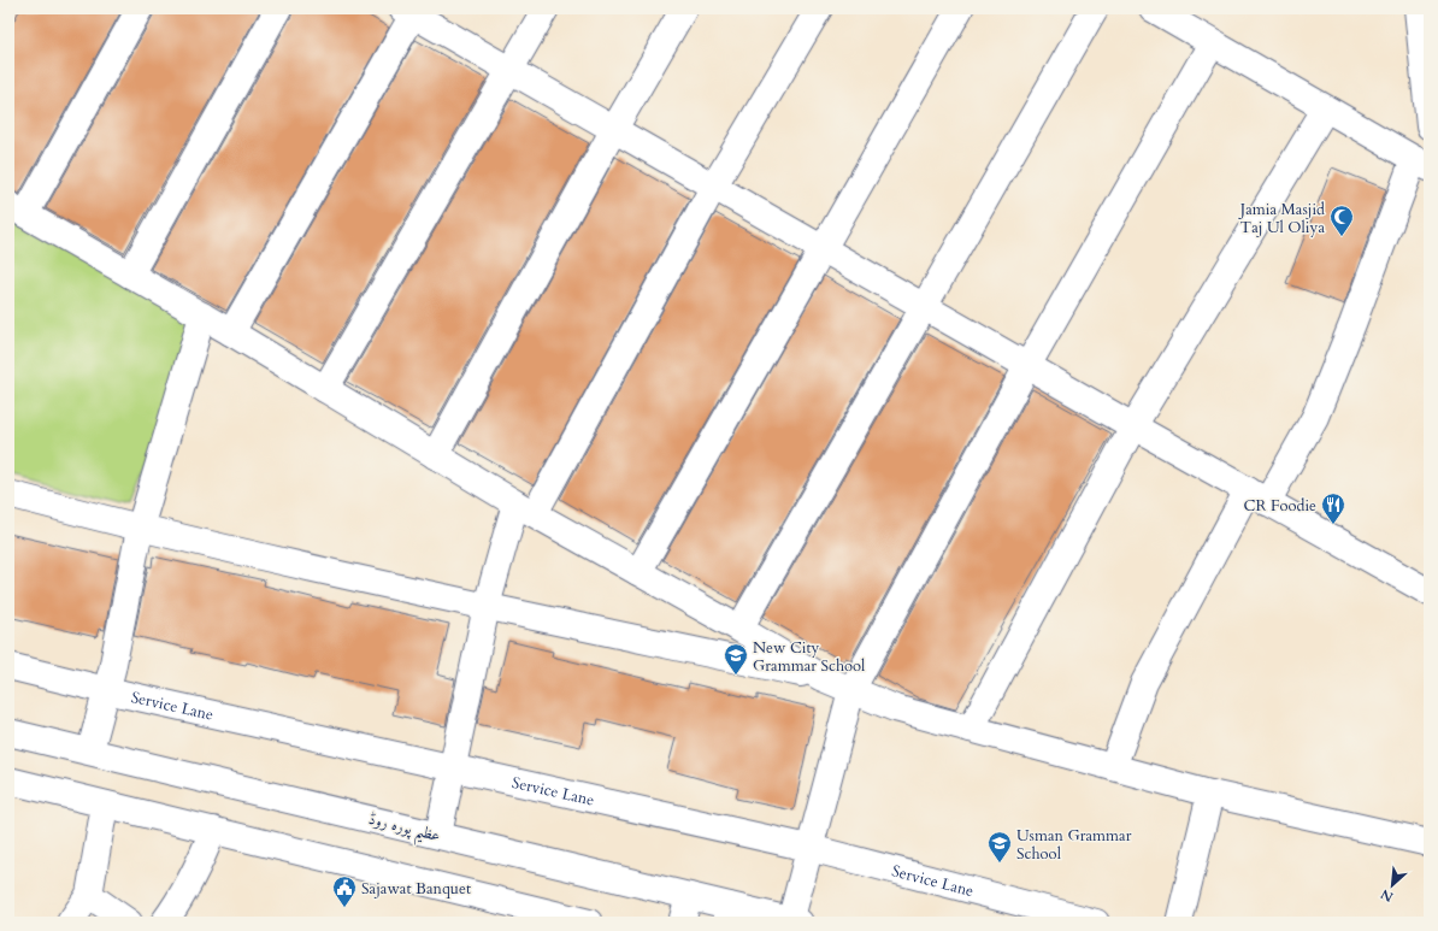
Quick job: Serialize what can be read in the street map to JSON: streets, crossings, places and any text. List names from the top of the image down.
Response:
{
  "streets": {
    "street": ["Service Lane", "عظیم پورہ روڈ"]
  },
  "places": {
    "mosque": ["Jamia Masjid Taj Ul Oliya"],
    "restaurant": ["CR Foodie"],
    "school or university": ["New City Grammar School", "Usman Grammar School"],
    "public building": ["Sajawat Banquet"]
  },
  "north": "bottom left"
}
